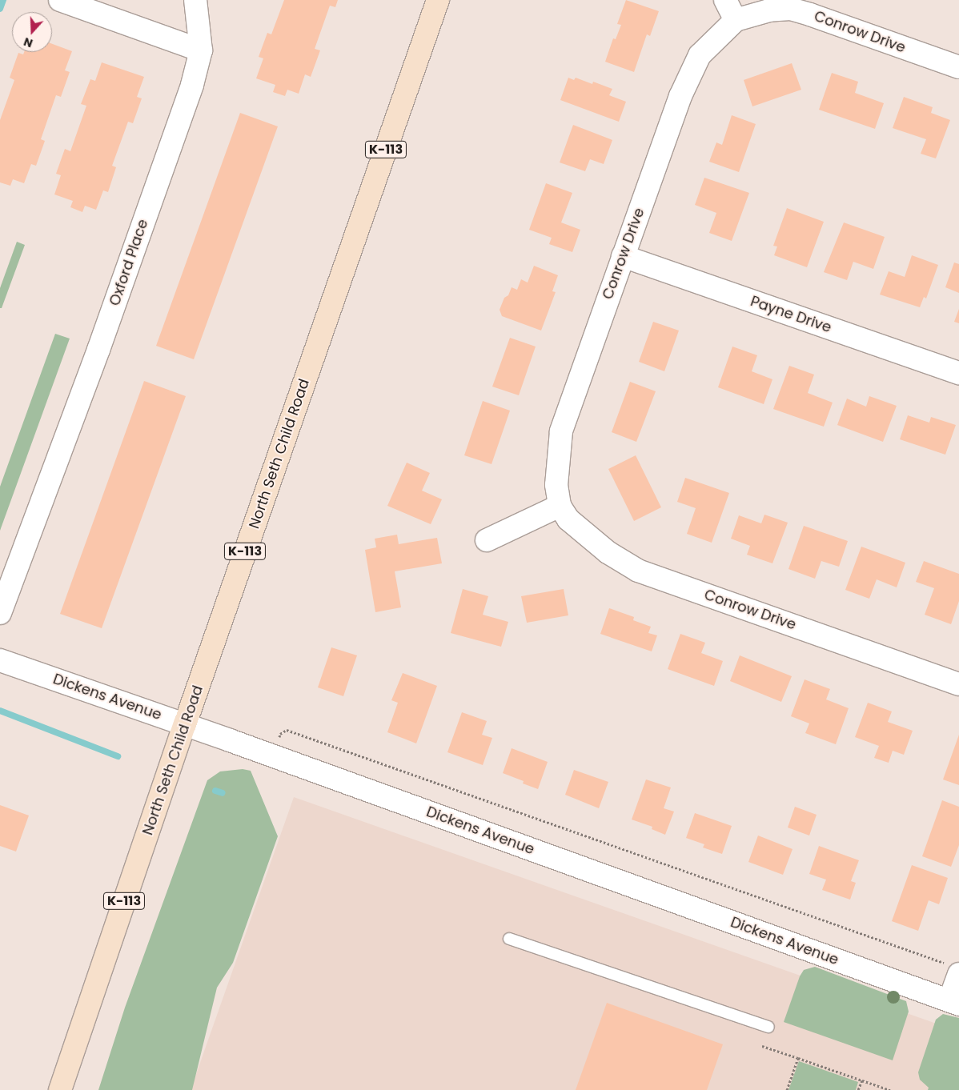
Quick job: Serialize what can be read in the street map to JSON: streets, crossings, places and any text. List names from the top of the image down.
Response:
{
  "streets": {
    "main road": ["K-113", "North Seth Child Road"],
    "street": [
      "Conrow Drive",
      "Oxford Place",
      "Payne Drive",
      "Dickens Avenue"
    ]
  },
  "crossings": [
    ["Conrow Drive", "Payne Drive"],
    ["North Seth Child Road", "Dickens Avenue"]
  ],
  "north": "bottom"
}
